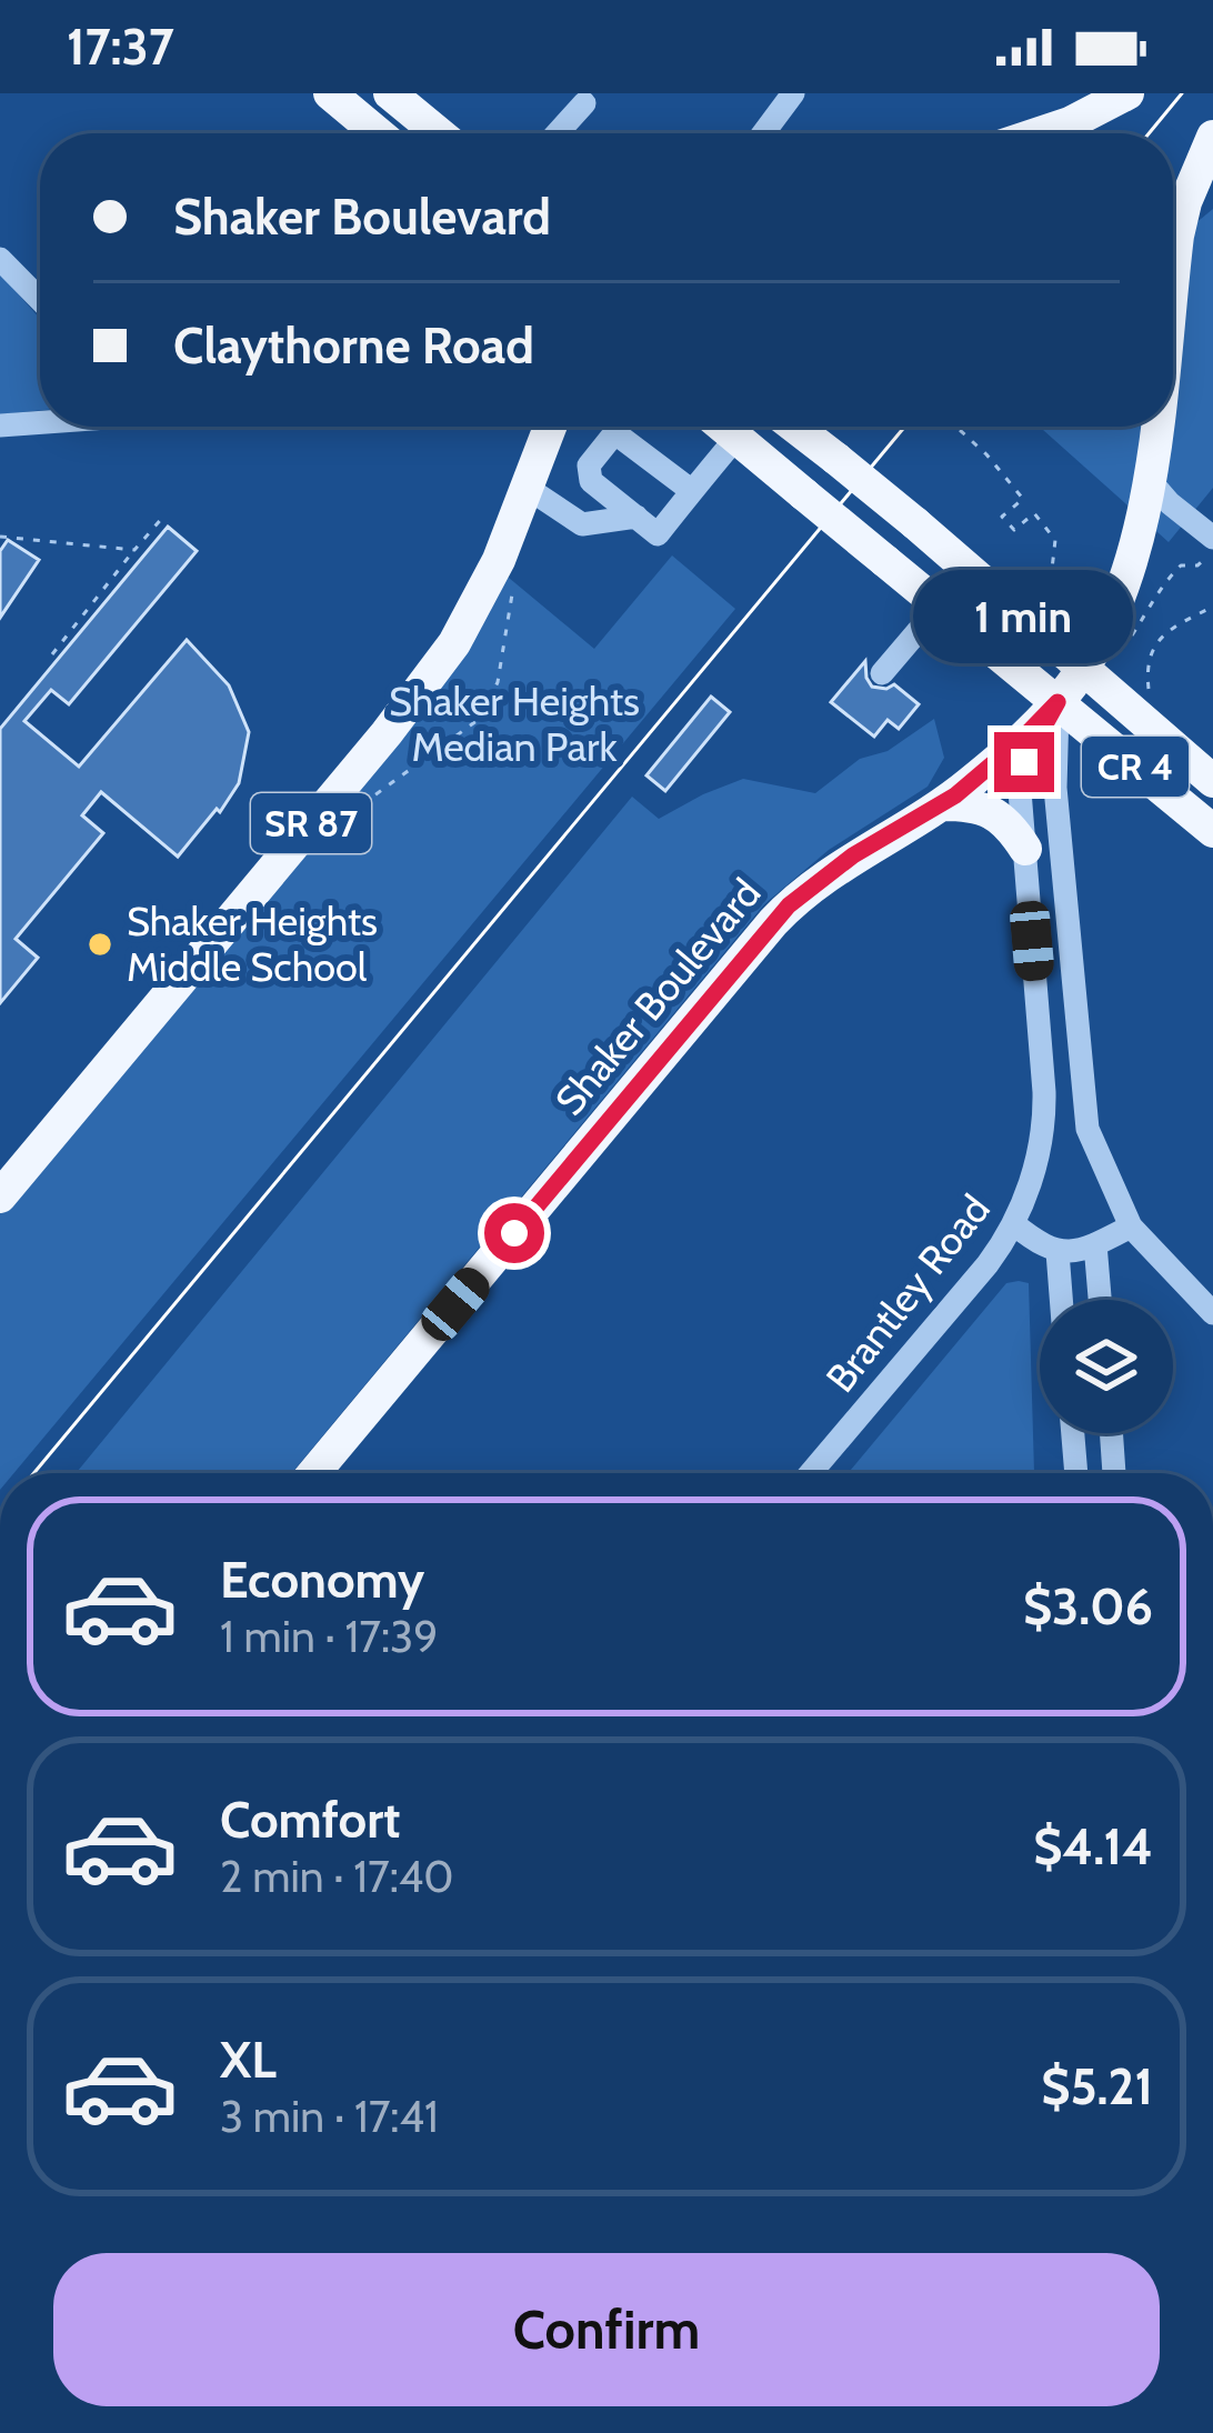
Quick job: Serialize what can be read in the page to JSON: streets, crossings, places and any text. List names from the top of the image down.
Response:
{
  "streets": {
    "main road": ["CR 4", "SR 87", "Shaker Boulevard"],
    "street": ["Brantley Road"]
  },
  "crossings": [
    ["CR 4", "Shaker Boulevard"],
    ["CR 4", "Brantley Road"],
    ["Shaker Boulevard", "Brantley Road"]
  ],
  "parks": ["Shaker Heights Median Park"],
  "places": ["Shaker Heights Middle School"],
  "page": {
    "status": "17:37",
    "banner": ["Shaker Boulevard", "Claythorne Road"],
    "bubble": "1 min",
    "list": [
      {
        "name": "Economy",
        "note": "1 min · 17:39",
        "value": "$3.06"
      },
      {
        "name": "Comfort",
        "note": "2 min · 17:40",
        "value": "$4.14"
      },
      {
        "name": "XL",
        "note": "3 min · 17:41",
        "value": "$5.21"
      }
    ],
    "buttons": "Confirm"
  }
}
